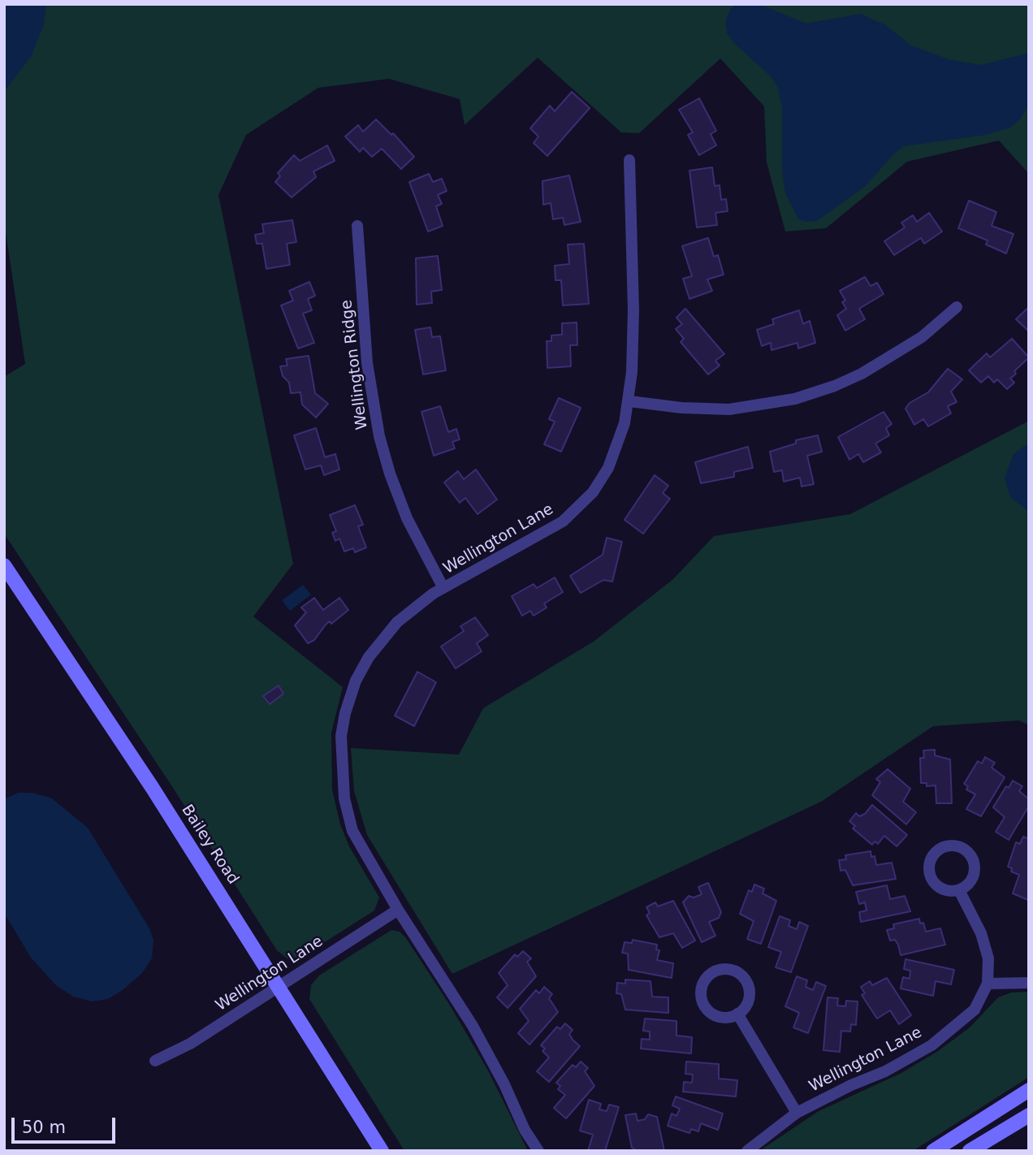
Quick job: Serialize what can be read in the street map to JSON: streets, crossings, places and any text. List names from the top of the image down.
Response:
{
  "streets": {
    "main road": ["Bailey Road"],
    "street": ["Wellington Ridge", "Wellington Lane"]
  },
  "crossings": [
    ["Wellington Ridge", "Wellington Lane"],
    ["Wellington Lane", "Bailey Road"]
  ],
  "scale_bar": "50 m"
}
